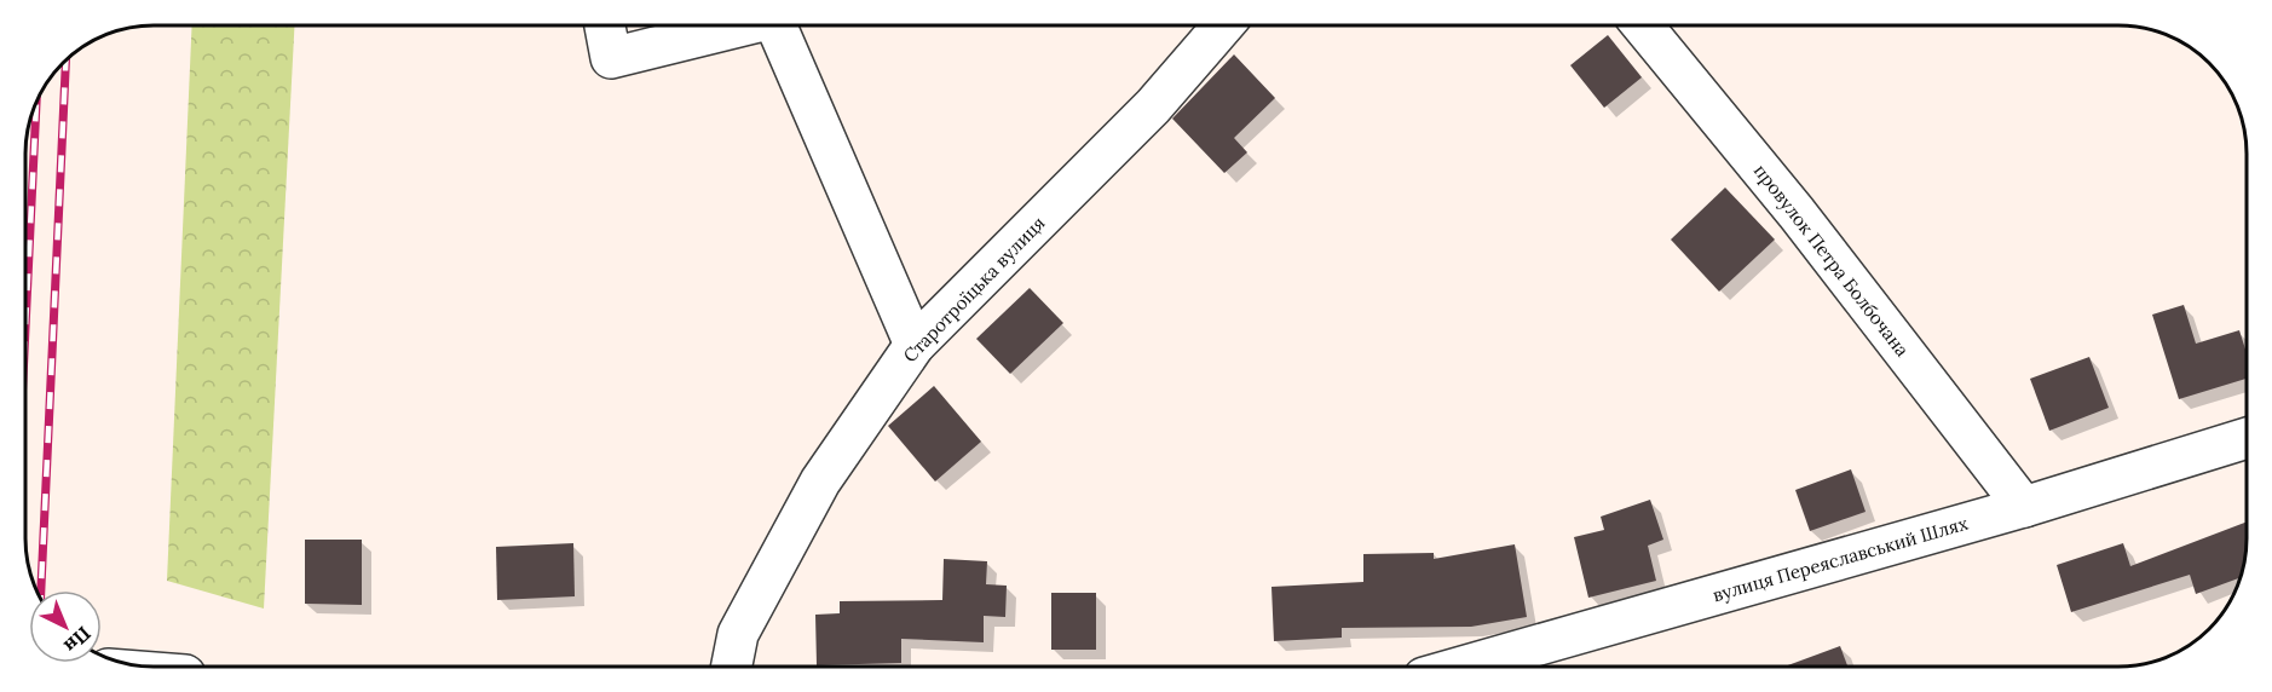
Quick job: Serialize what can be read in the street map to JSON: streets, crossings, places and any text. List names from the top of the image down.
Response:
{
  "streets": {
    "street": ["провулок Петра Болбочана", "Старотроїцька вулиця", "вулиця Переяславський Шлях"]
  },
  "crossings": [
    ["провулок Петра Болбочана", "вулиця Переяславський Шлях"]
  ],
  "north": "bottom right"
}
